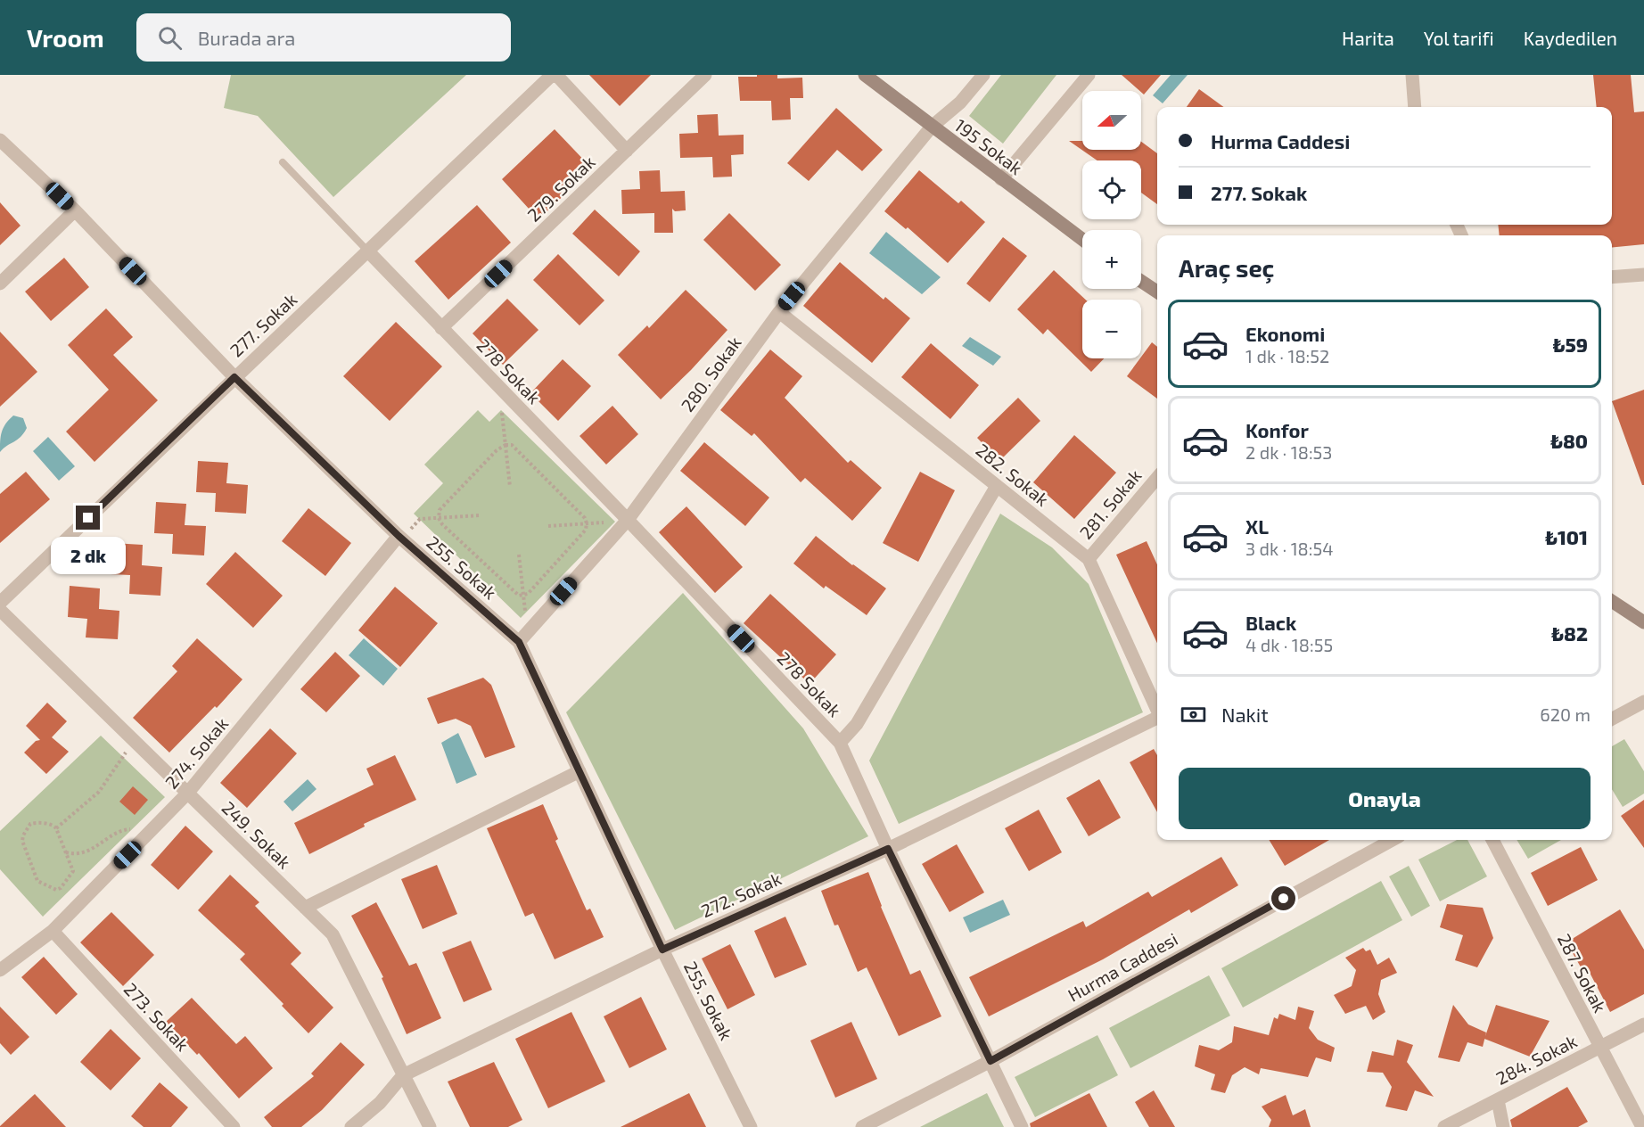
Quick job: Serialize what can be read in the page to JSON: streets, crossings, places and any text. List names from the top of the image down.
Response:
{
  "streets": {
    "street": [
      "195 Sokak",
      "279. Sokak",
      "277. Sokak",
      "278 Sokak",
      "280. Sokak",
      "282. Sokak",
      "281. Sokak",
      "255. Sokak",
      "274. Sokak",
      "249. Sokak",
      "272. Sokak",
      "Hurma Caddesi",
      "287. Sokak",
      "273. Sokak",
      "284. Sokak"
    ]
  },
  "crossings": [
    ["195 Sokak", "280. Sokak"],
    ["279. Sokak", "278 Sokak"],
    ["277. Sokak", "278 Sokak"],
    ["277. Sokak", "255. Sokak"],
    ["278 Sokak", "280. Sokak"],
    ["278 Sokak", "272. Sokak"],
    ["278 Sokak", "Hurma Caddesi"],
    ["280. Sokak", "282. Sokak"],
    ["280. Sokak", "255. Sokak"],
    ["282. Sokak", "281. Sokak"],
    ["255. Sokak", "274. Sokak"],
    ["255. Sokak", "272. Sokak"],
    ["274. Sokak", "249. Sokak"],
    ["274. Sokak", "273. Sokak"],
    ["249. Sokak", "272. Sokak"],
    ["287. Sokak", "284. Sokak"]
  ],
  "north": "left",
  "page": {
    "header": "Vroom",
    "search": "Burada ara",
    "nav": ["Harita", "Yol tarifi", "Kaydedilen"],
    "map_buttons": ["+", "−"],
    "banner": ["Hurma Caddesi", "277. Sokak"],
    "heading": "Araç seç",
    "list": [
      {
        "name": "Ekonomi",
        "note": "1 dk · 18:52",
        "value": "₺59"
      },
      {
        "name": "Konfor",
        "note": "2 dk · 18:53",
        "value": "₺80"
      },
      {
        "name": "XL",
        "note": "3 dk · 18:54",
        "value": "₺101"
      },
      {
        "name": "Black",
        "note": "4 dk · 18:55",
        "value": "₺82"
      }
    ],
    "bubble": "2 dk",
    "pay": ["Nakit", "620 m"],
    "buttons": "Onayla"
  }
}
